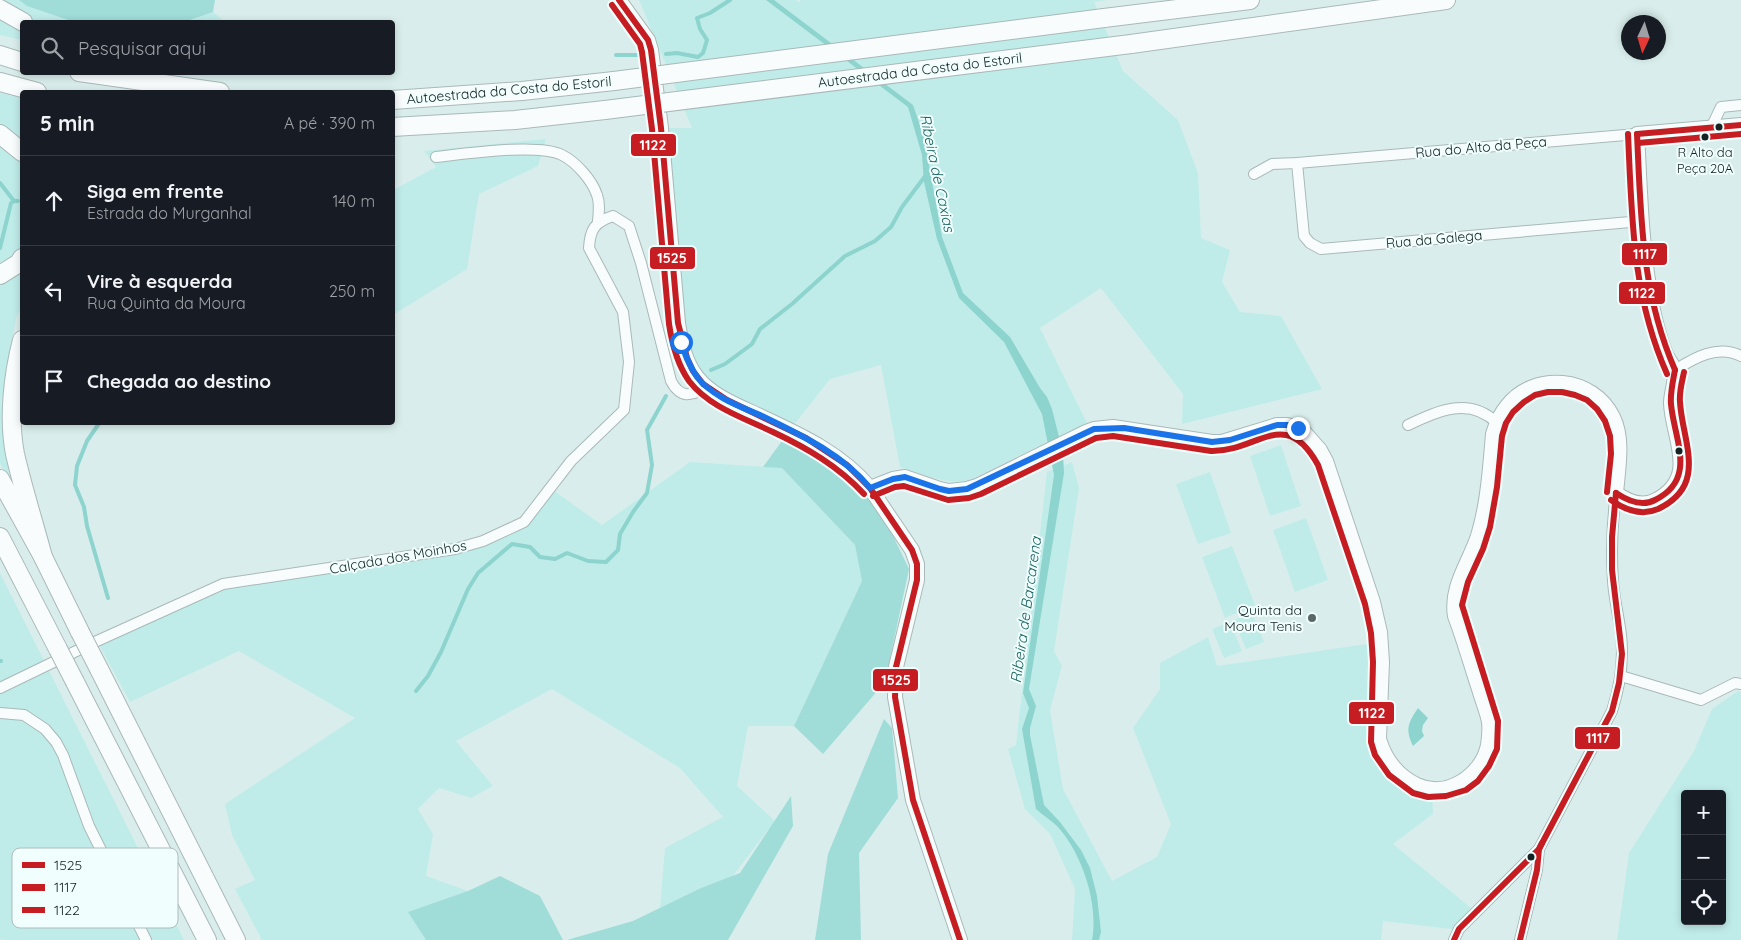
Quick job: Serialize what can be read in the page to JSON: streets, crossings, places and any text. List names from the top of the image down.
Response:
{
  "streets": {
    "highway": ["Autoestrada da Costa do Estoril"],
    "street": ["Rua do Alto da Peça", "Rua da Galega", "Calçada dos Moinhos"]
  },
  "crossings": [
    ["Rua do Alto da Peça", "Rua da Galega"]
  ],
  "water": ["Ribeira de Caxias", "Ribeira de Barcarena"],
  "places": ["R Alto da Peça 20A", "Quinta da Moura Tenis"],
  "lines": ["transit line 1525", "transit line 1122", "transit line 1117"],
  "legend": ["1525", "1117", "1122"],
  "north": "bottom",
  "page": {
    "search": "Pesquisar aqui",
    "heading": ["5 min", "A pé · 390 m"],
    "list": [
      ["Siga em frente", "Estrada do Murganhal", "140 m"],
      ["Vire à esquerda", "Rua Quinta da Moura", "250 m"],
      "Chegada ao destino"
    ],
    "map_buttons": ["+", "−"]
  }
}
